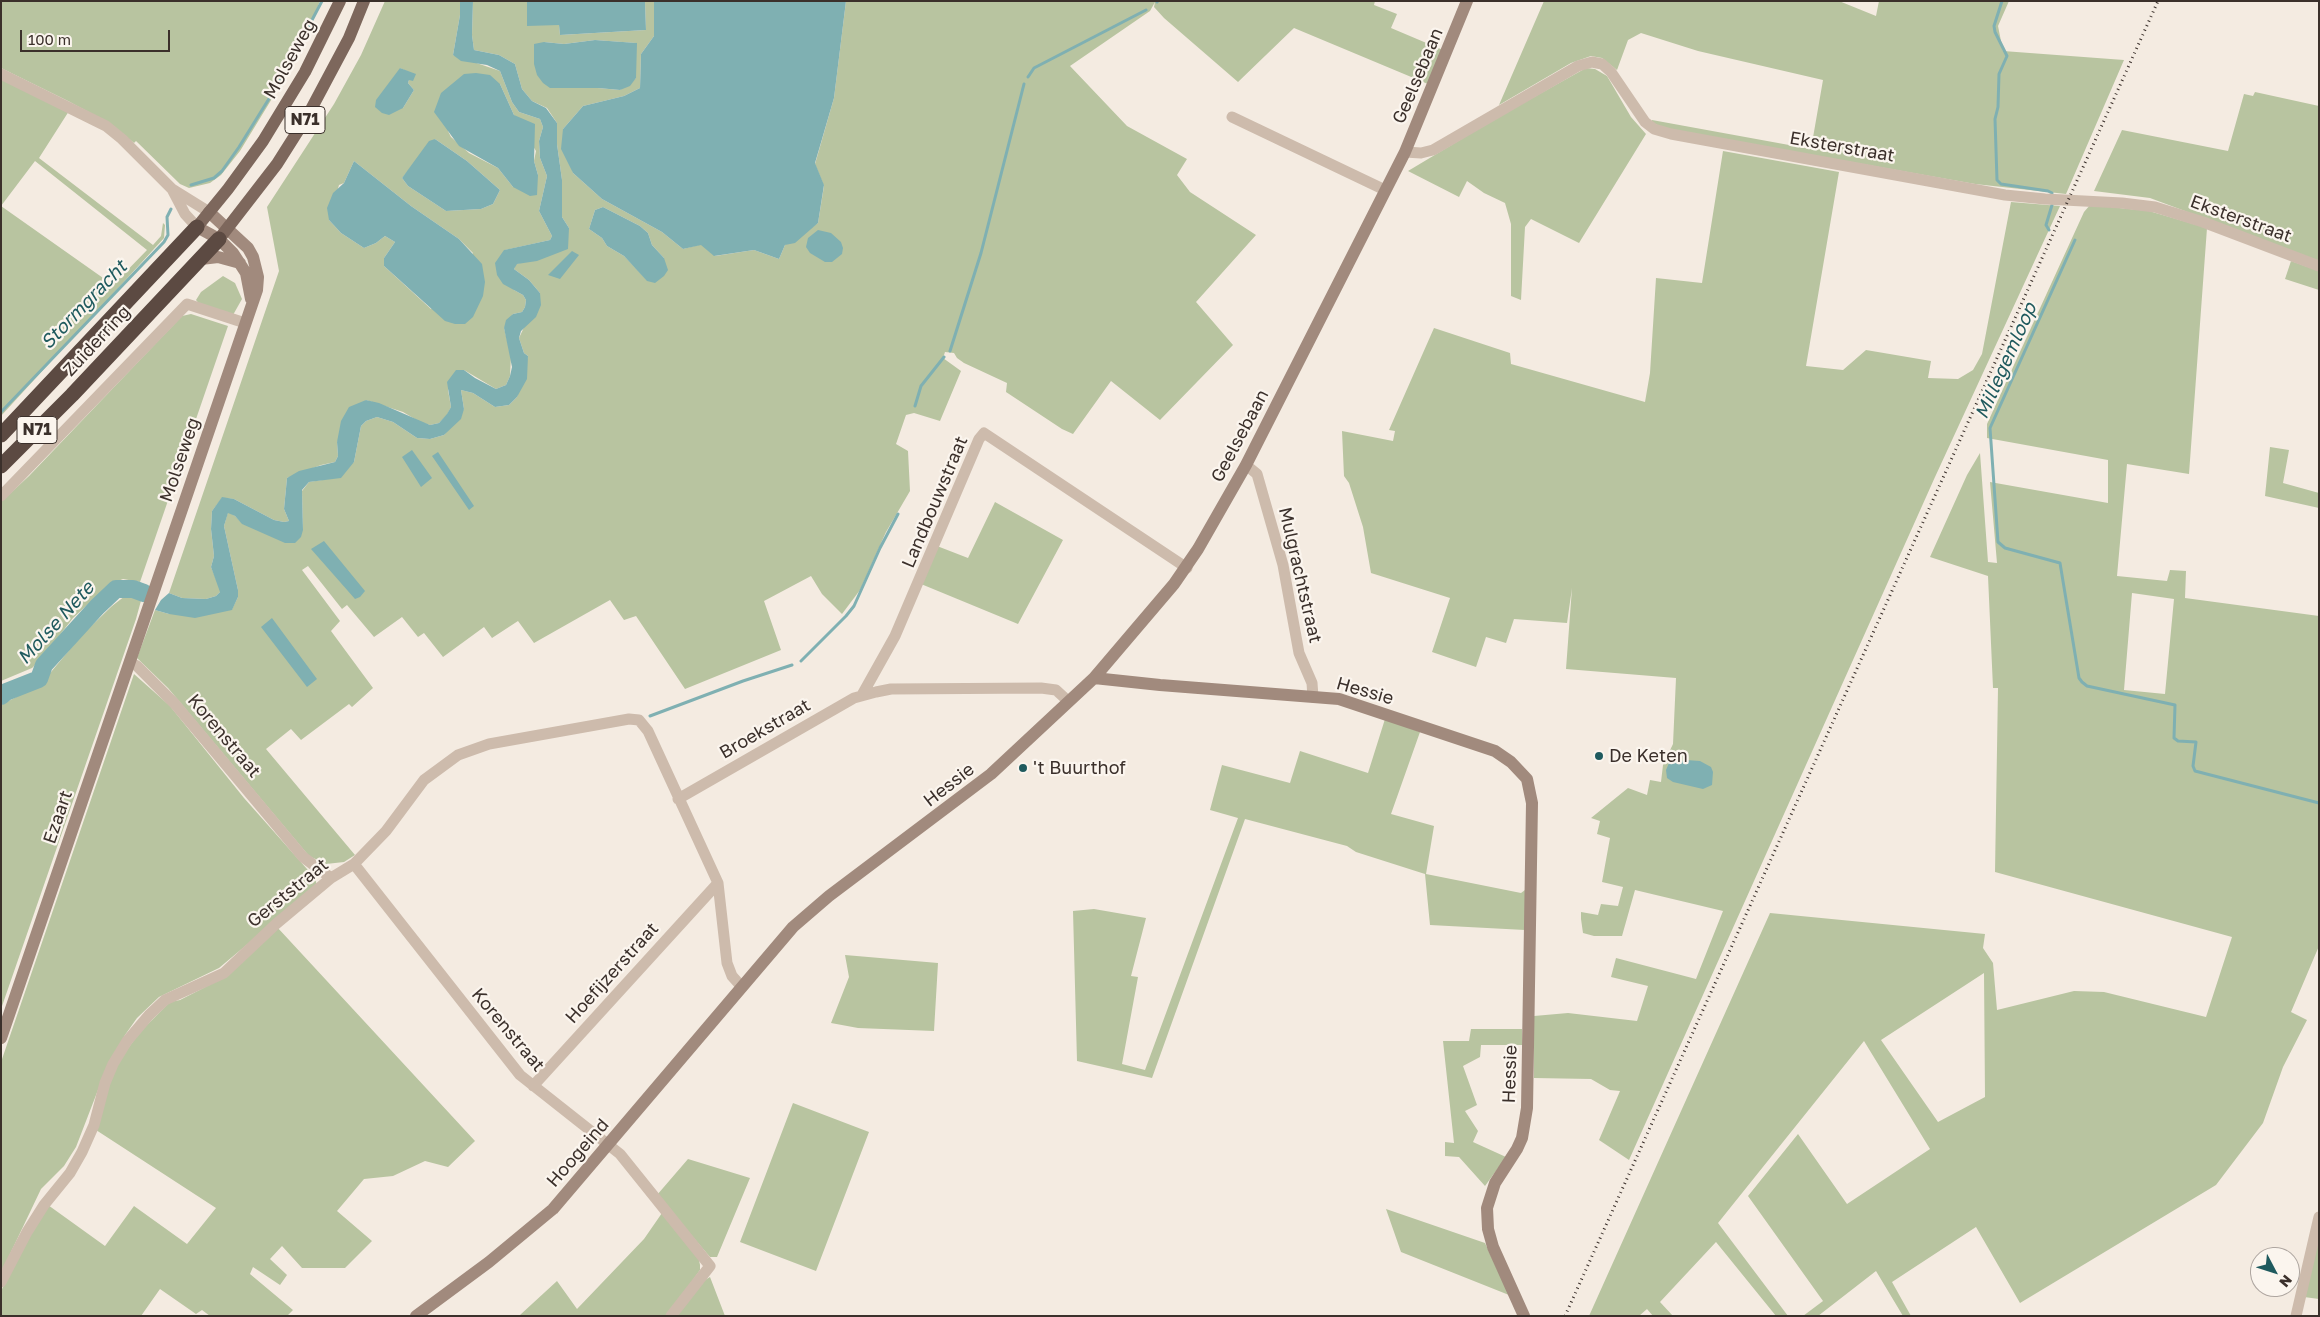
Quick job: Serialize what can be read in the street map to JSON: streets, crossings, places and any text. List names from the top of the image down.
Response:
{
  "streets": {
    "highway": ["N71", "Zuiderring"],
    "main road": ["Molseweg"],
    "street": [
      "Geelsebaan",
      "Eksterstraat",
      "Landbouwstraat",
      "Mulgrachtstraat",
      "Hessie",
      "Broekstraat",
      "Korenstraat",
      "Ezaart",
      "Gerststraat",
      "Hoefijzerstraat",
      "Hoogeind"
    ]
  },
  "crossings": [
    ["Molseweg", "N71"],
    ["Molseweg", "Zuiderring"],
    ["Molseweg", "Ezaart"],
    ["Geelsebaan", "Eksterstraat"],
    ["Geelsebaan", "Landbouwstraat"],
    ["Geelsebaan", "Mulgrachtstraat"],
    ["Geelsebaan", "Hessie"],
    ["N71", "Zuiderring"],
    ["Landbouwstraat", "Broekstraat"],
    ["Mulgrachtstraat", "Hessie"],
    ["Hessie", "Broekstraat"],
    ["Hessie", "Hoogeind"],
    ["Broekstraat", "Gerststraat"],
    ["Korenstraat", "Ezaart"],
    ["Korenstraat", "Gerststraat"],
    ["Korenstraat", "Hoefijzerstraat"],
    ["Korenstraat", "Hoogeind"]
  ],
  "water": ["Stormgracht", "Millegemloop", "Molse Nete"],
  "places": ["De Keten", "'t Buurthof"],
  "scale_bar": "100 m",
  "north": "bottom right"
}
